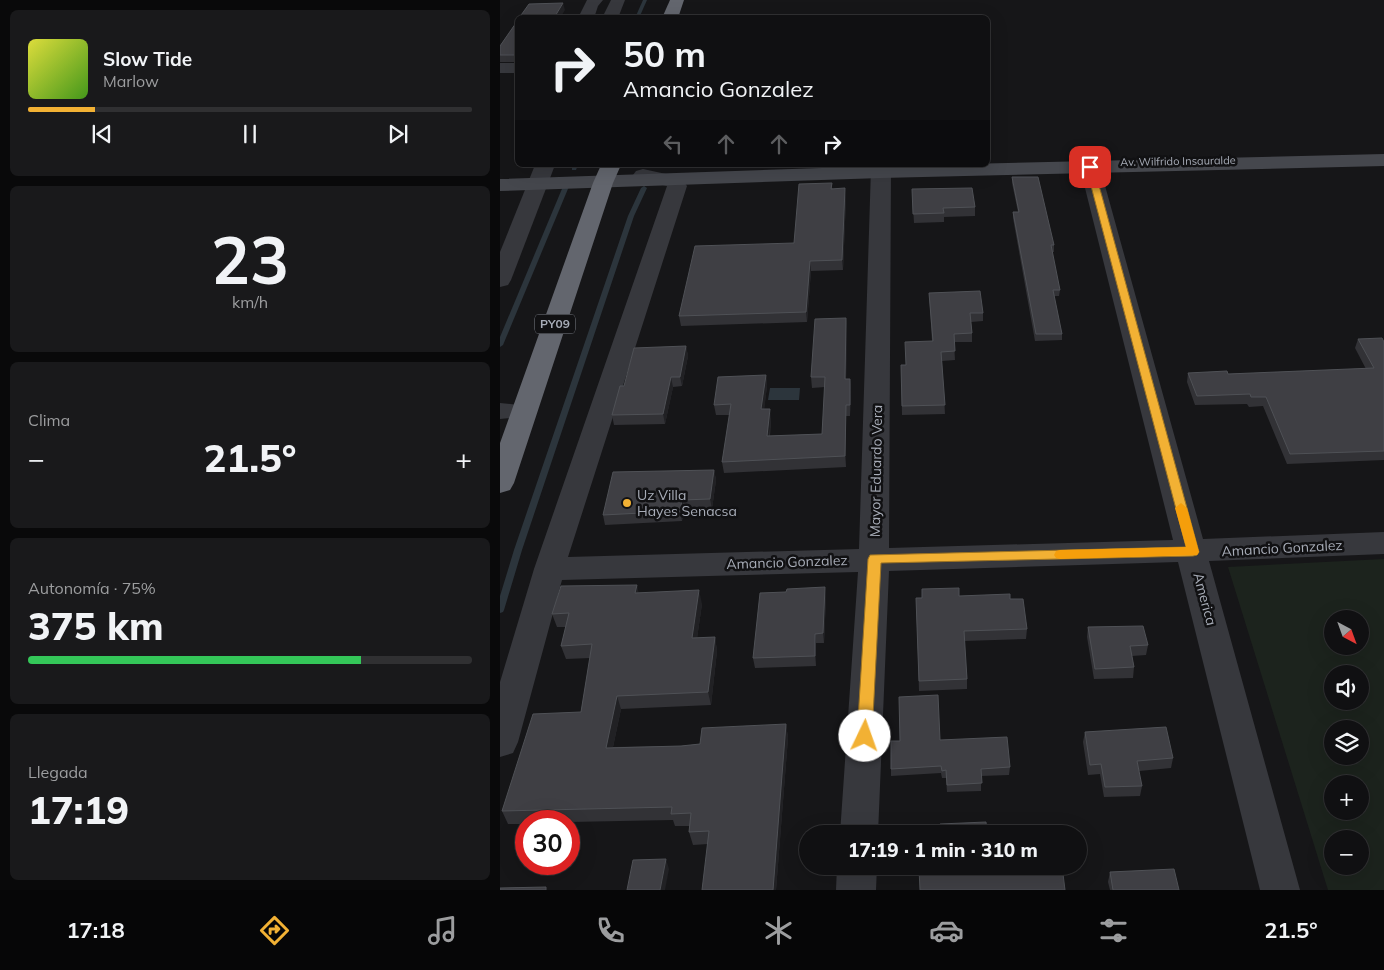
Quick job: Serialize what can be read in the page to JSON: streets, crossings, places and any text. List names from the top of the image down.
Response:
{
  "streets": {
    "highway": ["PY09"],
    "street": [
      "Av. Wilfrido Insauralde",
      "Mayor Eduardo Vera",
      "Amancio Gonzalez",
      "America"
    ]
  },
  "crossings": [
    ["Av. Wilfrido Insauralde", "America"],
    ["Mayor Eduardo Vera", "Amancio Gonzalez"],
    ["Amancio Gonzalez", "America"]
  ],
  "places": ["Uz Villa Hayes Senacsa"],
  "north": "bottom right",
  "page": {
    "turn": ["50 m", "Amancio Gonzalez"],
    "song": ["Slow Tide", "Marlow"],
    "tile": [
      ["23", "km/h"],
      "Clima",
      ["Autonomía · 75%", "375 km"],
      ["Llegada", "17:19"]
    ],
    "heat": ["−", "21.5°", "+"],
    "map_buttons": ["+", "−"],
    "limit": "30",
    "trip": "17:19 · 1 min · 310 m",
    "tabs": ["17:18", "21.5°"]
  }
}
